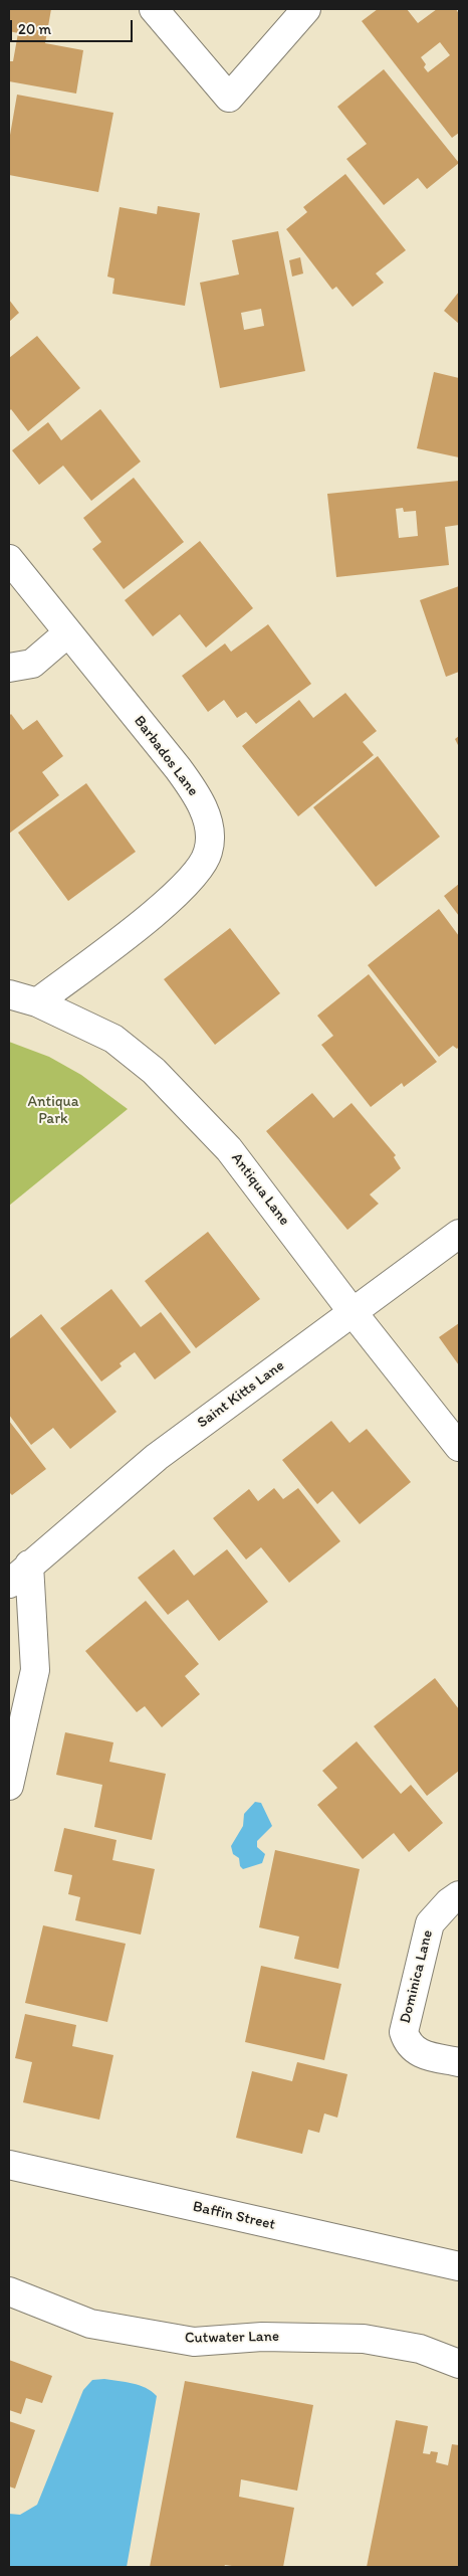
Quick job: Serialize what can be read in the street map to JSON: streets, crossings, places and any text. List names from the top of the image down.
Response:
{
  "streets": {
    "street": [
      "Barbados Lane",
      "Antiqua Lane",
      "Saint Kitts Lane",
      "Dominica Lane",
      "Baffin Street",
      "Cutwater Lane"
    ]
  },
  "crossings": [
    ["Barbados Lane", "Antiqua Lane"],
    ["Antiqua Lane", "Saint Kitts Lane"]
  ],
  "parks": ["Antiqua Park"],
  "scale_bar": "20 m"
}
